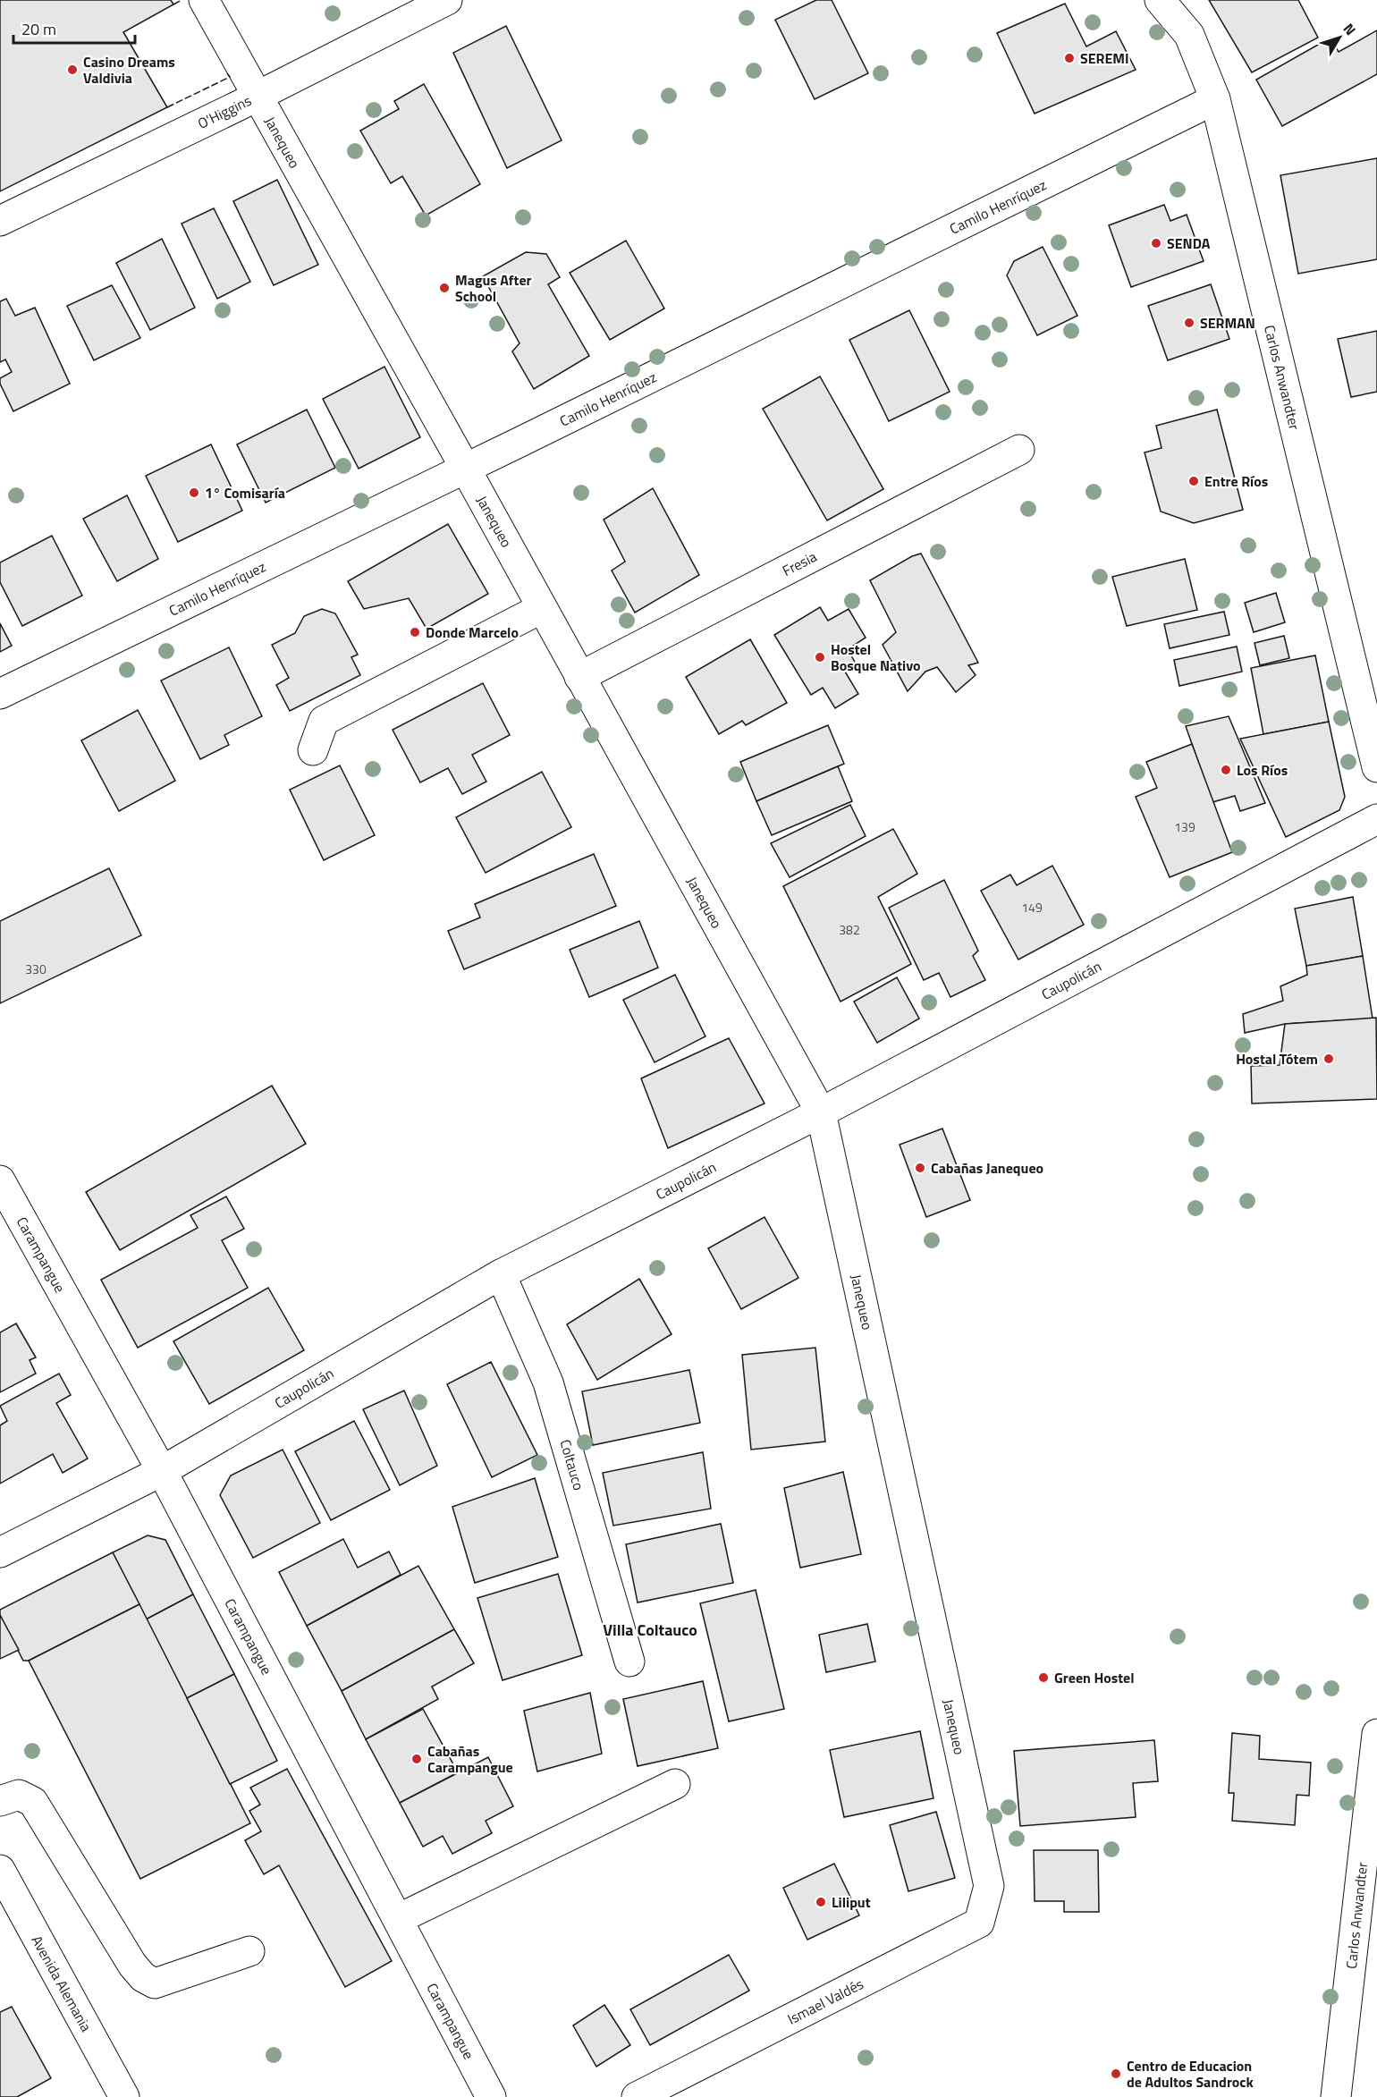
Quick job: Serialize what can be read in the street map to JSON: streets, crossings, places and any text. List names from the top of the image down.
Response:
{
  "streets": {
    "street": [
      "O'Higgins",
      "Janequeo",
      "Camilo Henríquez",
      "Carlos Anwandter",
      "Fresia",
      "Caupolicán",
      "Carampangue",
      "Coltauco",
      "Avenida Alemania",
      "Ismael Valdés"
    ]
  },
  "crossings": [
    ["O'Higgins", "Janequeo"],
    ["Janequeo", "Camilo Henríquez"],
    ["Janequeo", "Fresia"],
    ["Janequeo", "Caupolicán"],
    ["Janequeo", "Ismael Valdés"],
    ["Camilo Henríquez", "Carlos Anwandter"],
    ["Caupolicán", "Carampangue"],
    ["Caupolicán", "Coltauco"]
  ],
  "districts": ["Villa Coltauco"],
  "places": [
    "SEREMI",
    "Casino Dreams Valdivia",
    "SENDA",
    "Magus After School",
    "SERMAN",
    "Entre Ríos",
    "1° Comisaría",
    "Donde Marcelo",
    "Hostel Bosque Nativo",
    "Los Ríos",
    "Hostal Tótem",
    "Cabañas Janequeo",
    "Green Hostel",
    "Cabañas Carampangue",
    "Liliput",
    "Centro de Educacion de Adultos Sandrock"
  ],
  "house_numbers": [
    "139",
    "149",
    "382",
    "330"
  ],
  "scale_bar": "20 m",
  "north": "top right"
}
